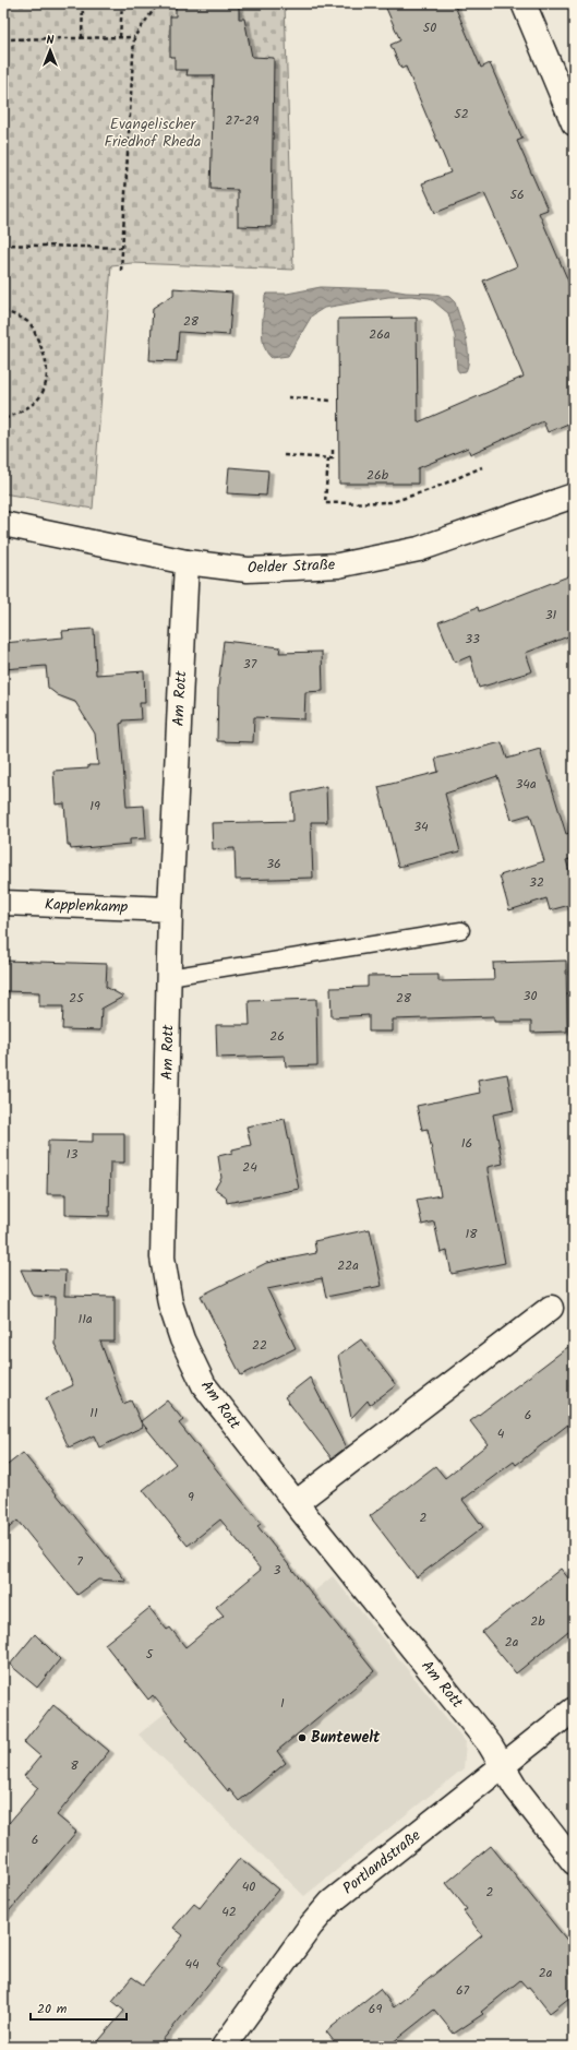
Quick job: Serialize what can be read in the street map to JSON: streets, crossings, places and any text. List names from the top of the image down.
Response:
{
  "streets": {
    "street": [
      "Oelder Straße",
      "Am Rott",
      "Kapplenkamp",
      "Portlandstraße"
    ]
  },
  "crossings": [
    ["Oelder Straße", "Am Rott"],
    ["Am Rott", "Kapplenkamp"],
    ["Am Rott", "Portlandstraße"]
  ],
  "parks": ["Evangelischer Friedhof Rheda"],
  "places": ["Buntewelt"],
  "house_numbers": [
    "50",
    "52",
    "27-29",
    "56",
    "28",
    "26a",
    "26b",
    "31",
    "33",
    "37",
    "34a",
    "19",
    "34",
    "36",
    "32",
    "30",
    "25",
    "28",
    "26",
    "16",
    "13",
    "24",
    "18",
    "22a",
    "11a",
    "22",
    "11",
    "6",
    "4",
    "9",
    "2",
    "7",
    "3",
    "2b",
    "2a",
    "5",
    "1",
    "8",
    "6",
    "40",
    "2",
    "42",
    "44",
    "2a",
    "67",
    "69"
  ],
  "scale_bar": "20 m",
  "north": "top"
}
